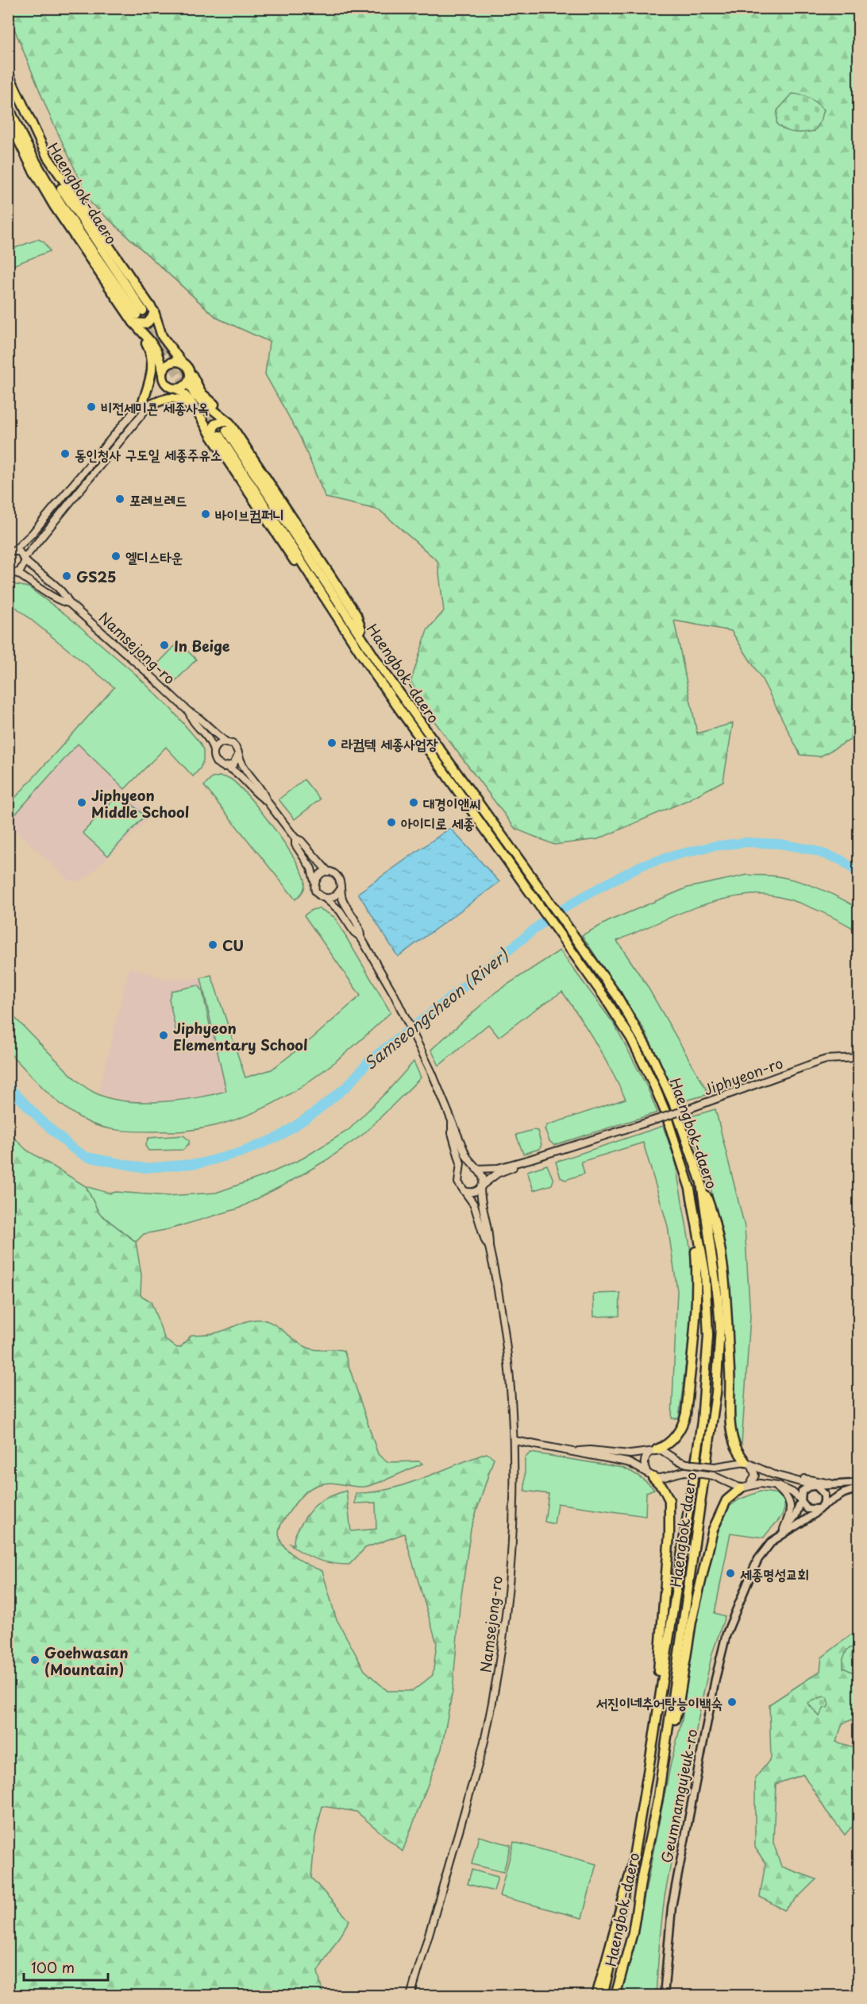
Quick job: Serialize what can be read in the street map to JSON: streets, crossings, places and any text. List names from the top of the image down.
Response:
{
  "streets": {
    "highway": ["Haengbok-daero"],
    "main road": ["Geumnamgujeuk-ro"],
    "street": ["Namsejong-ro", "Jiphyeon-ro"]
  },
  "crossings": [
    ["Namsejong-ro", "Jiphyeon-ro"]
  ],
  "water": ["Samseongcheon (River)"],
  "places": [
    "비전세미콘 세종사옥",
    "동인청사 구도일 세종주유소",
    "포레브레드",
    "바이브컴퍼니",
    "엘디스타운",
    "GS25",
    "In Beige",
    "라컴텍 세종사업장",
    "Jiphyeon Middle School",
    "대경이앤씨",
    "아이디로 세종",
    "CU",
    "Jiphyeon Elementary School",
    "세종명성교회",
    "Goehwasan (Mountain)",
    "서진이네추어탕능이백숙"
  ],
  "scale_bar": "100 m"
}
